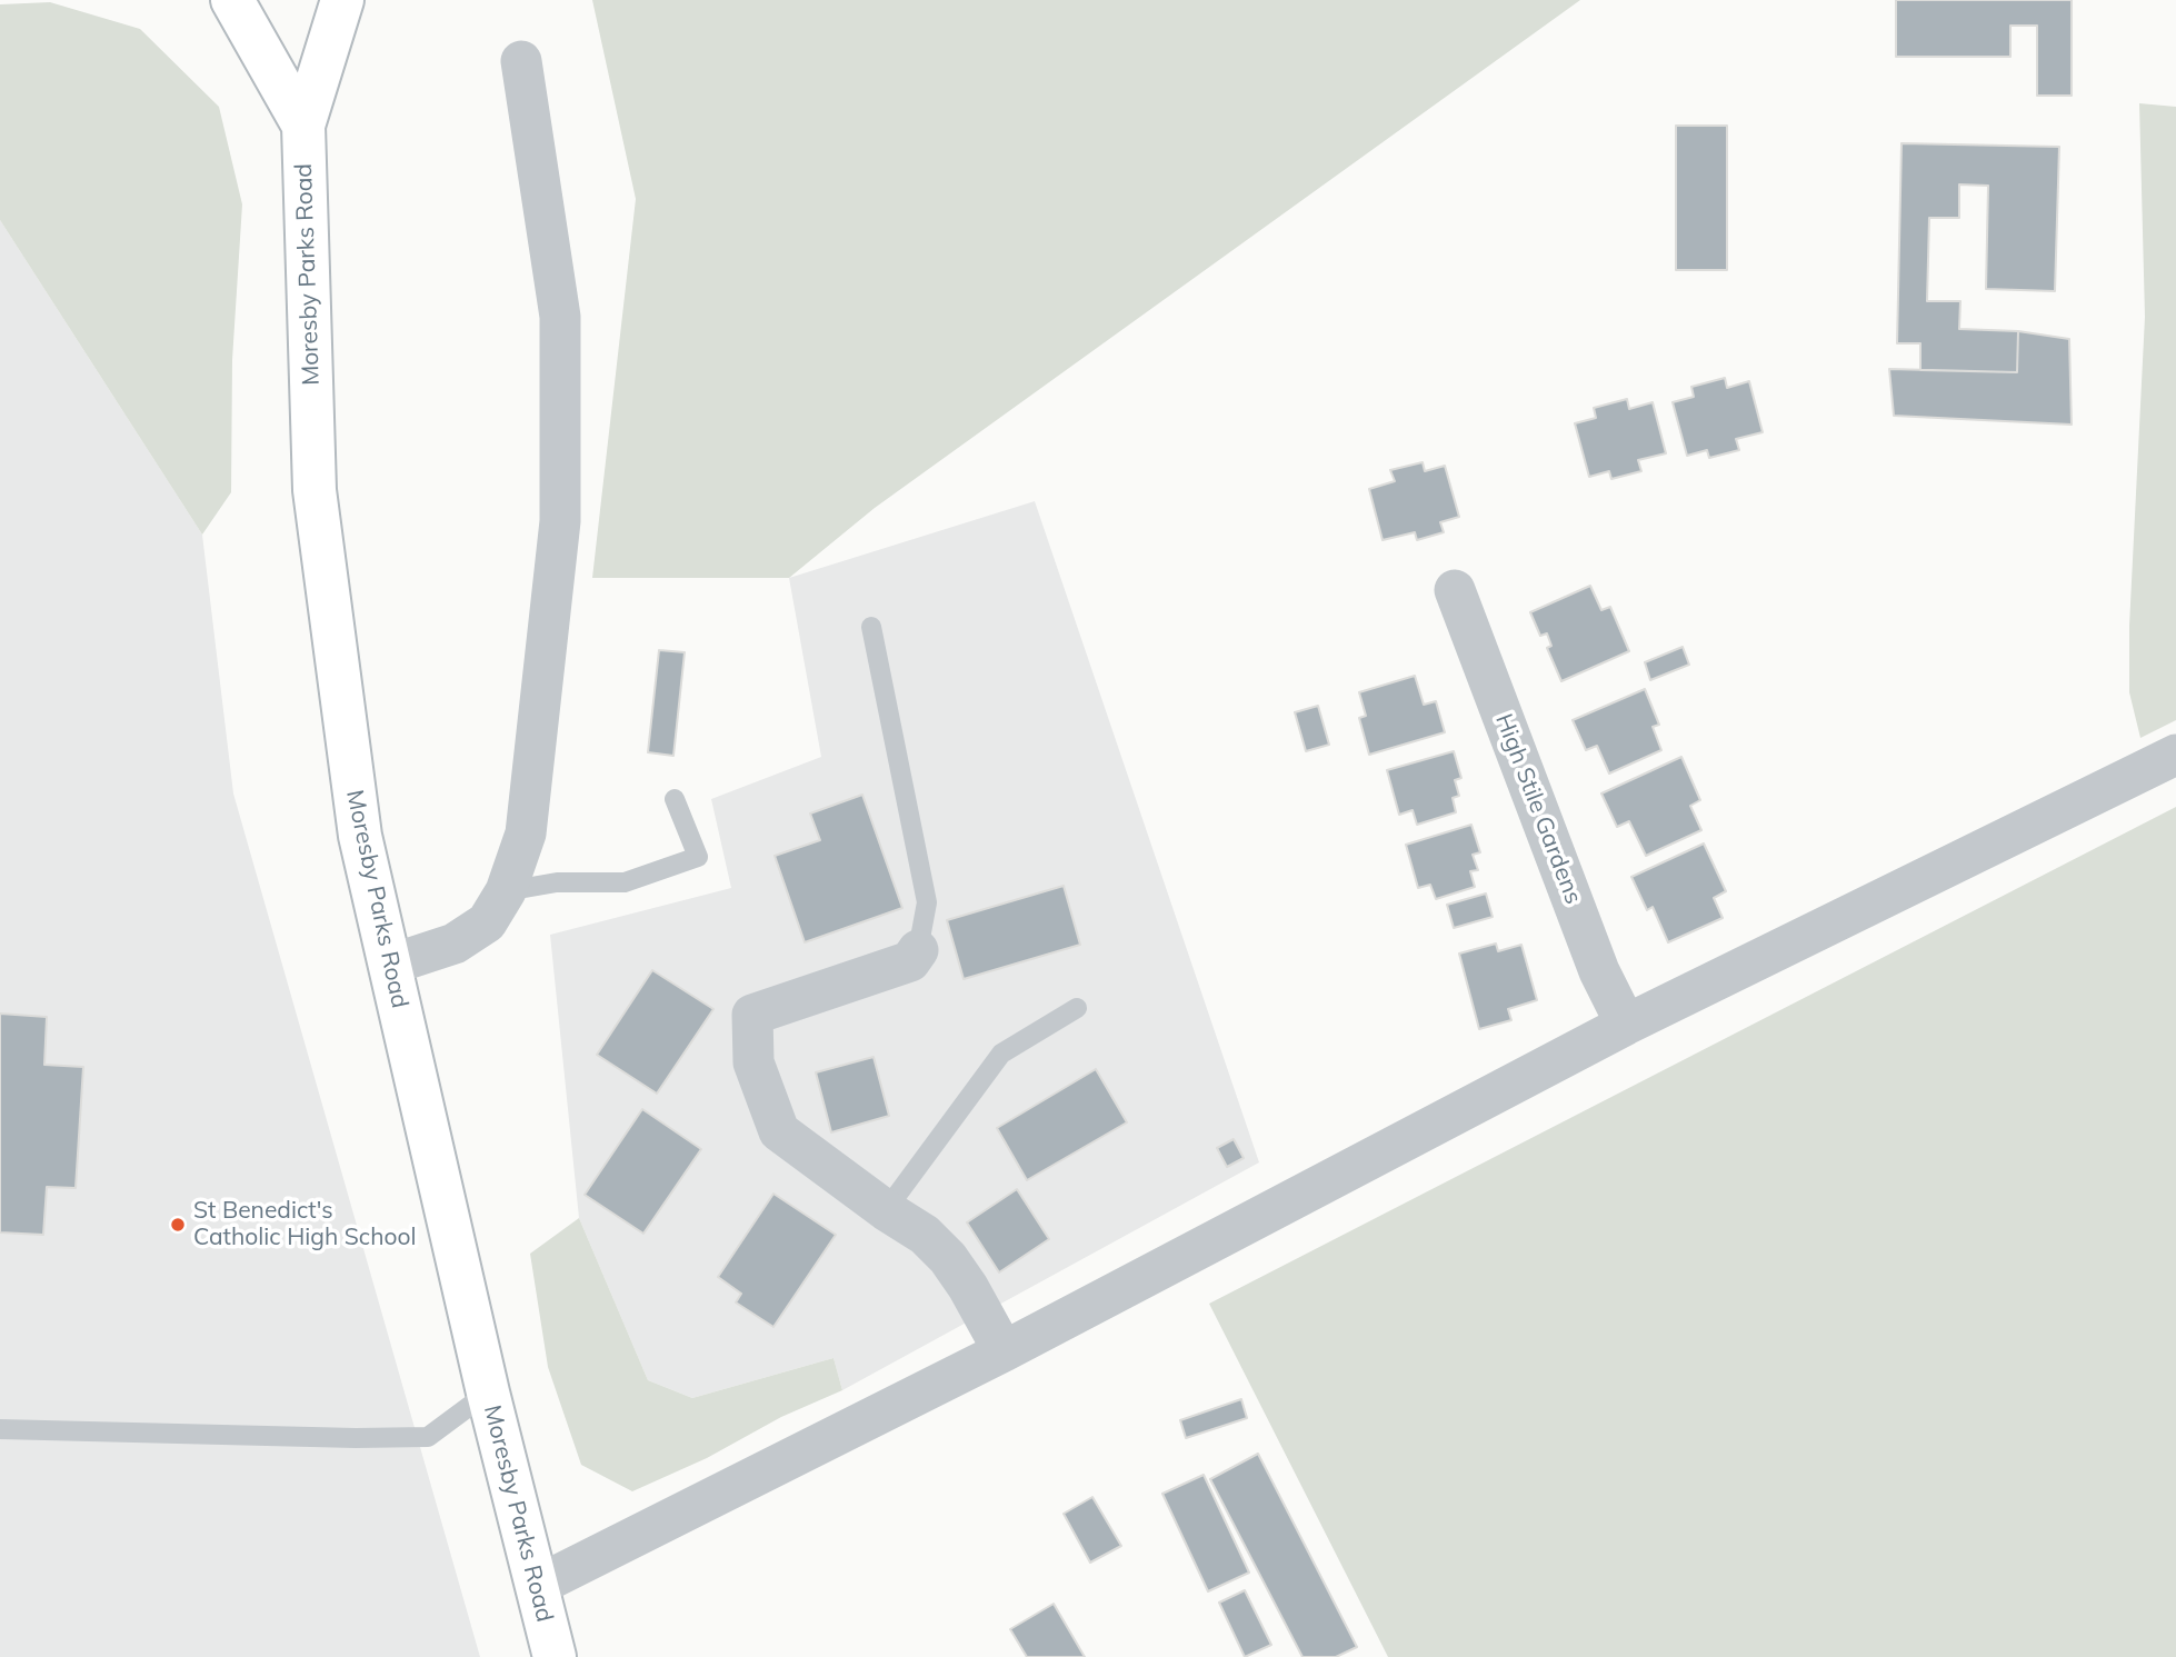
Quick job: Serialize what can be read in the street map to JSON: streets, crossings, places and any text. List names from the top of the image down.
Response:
{
  "streets": {
    "street": ["Moresby Parks Road", "High Stile Gardens"]
  },
  "places": ["St Benedict's Catholic High School"]
}
